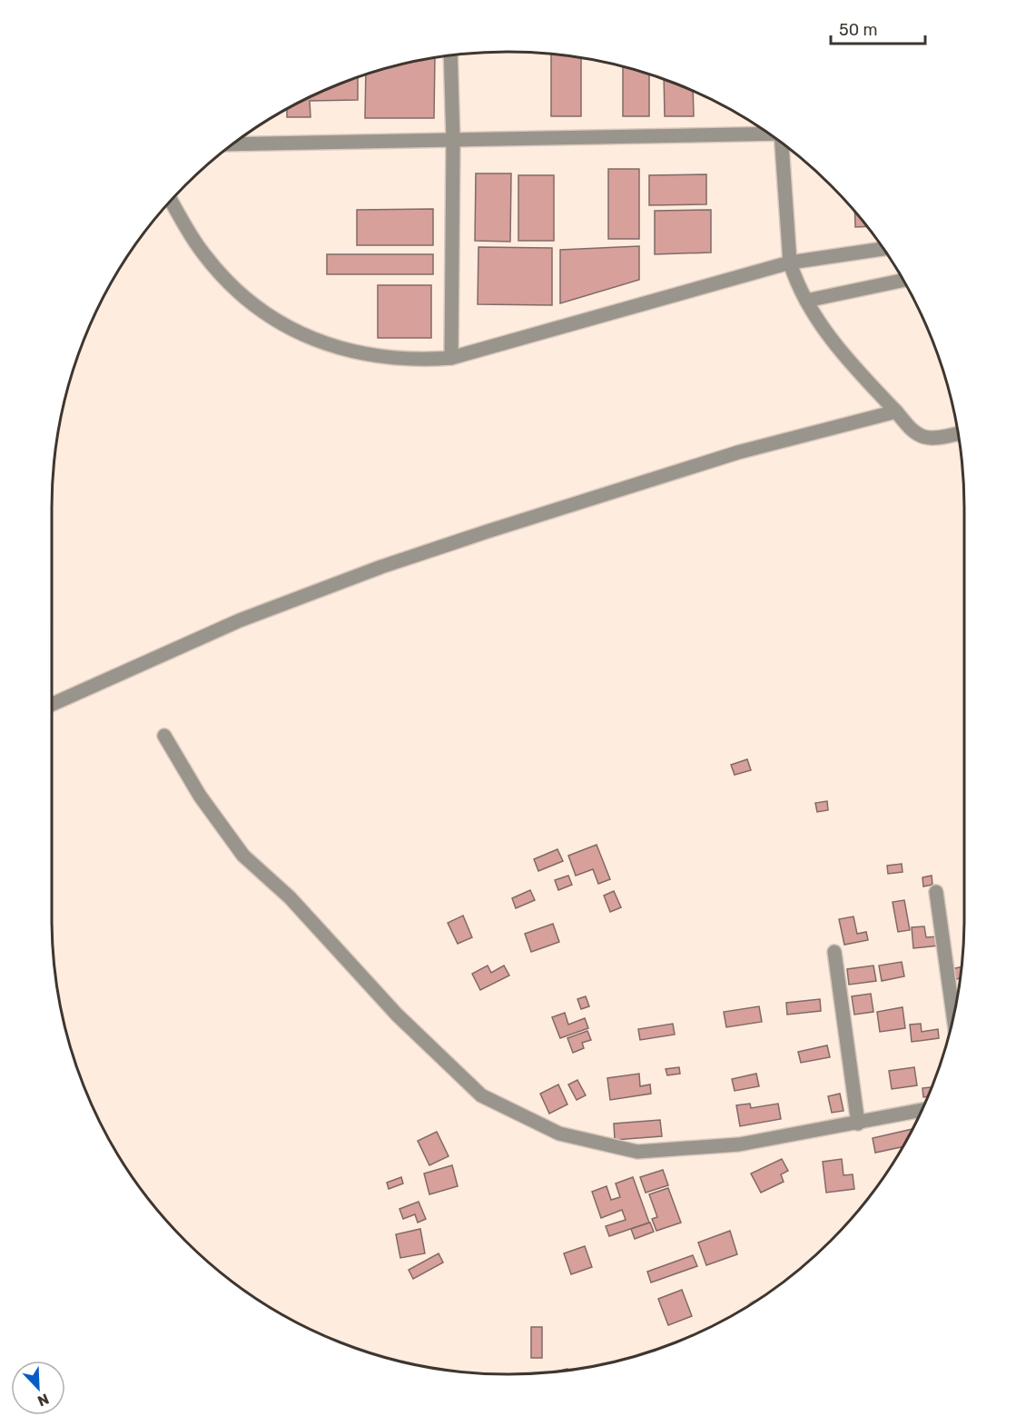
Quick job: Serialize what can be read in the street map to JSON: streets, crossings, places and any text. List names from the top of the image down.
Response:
{
  "scale_bar": "50 m",
  "north": "bottom right"
}
